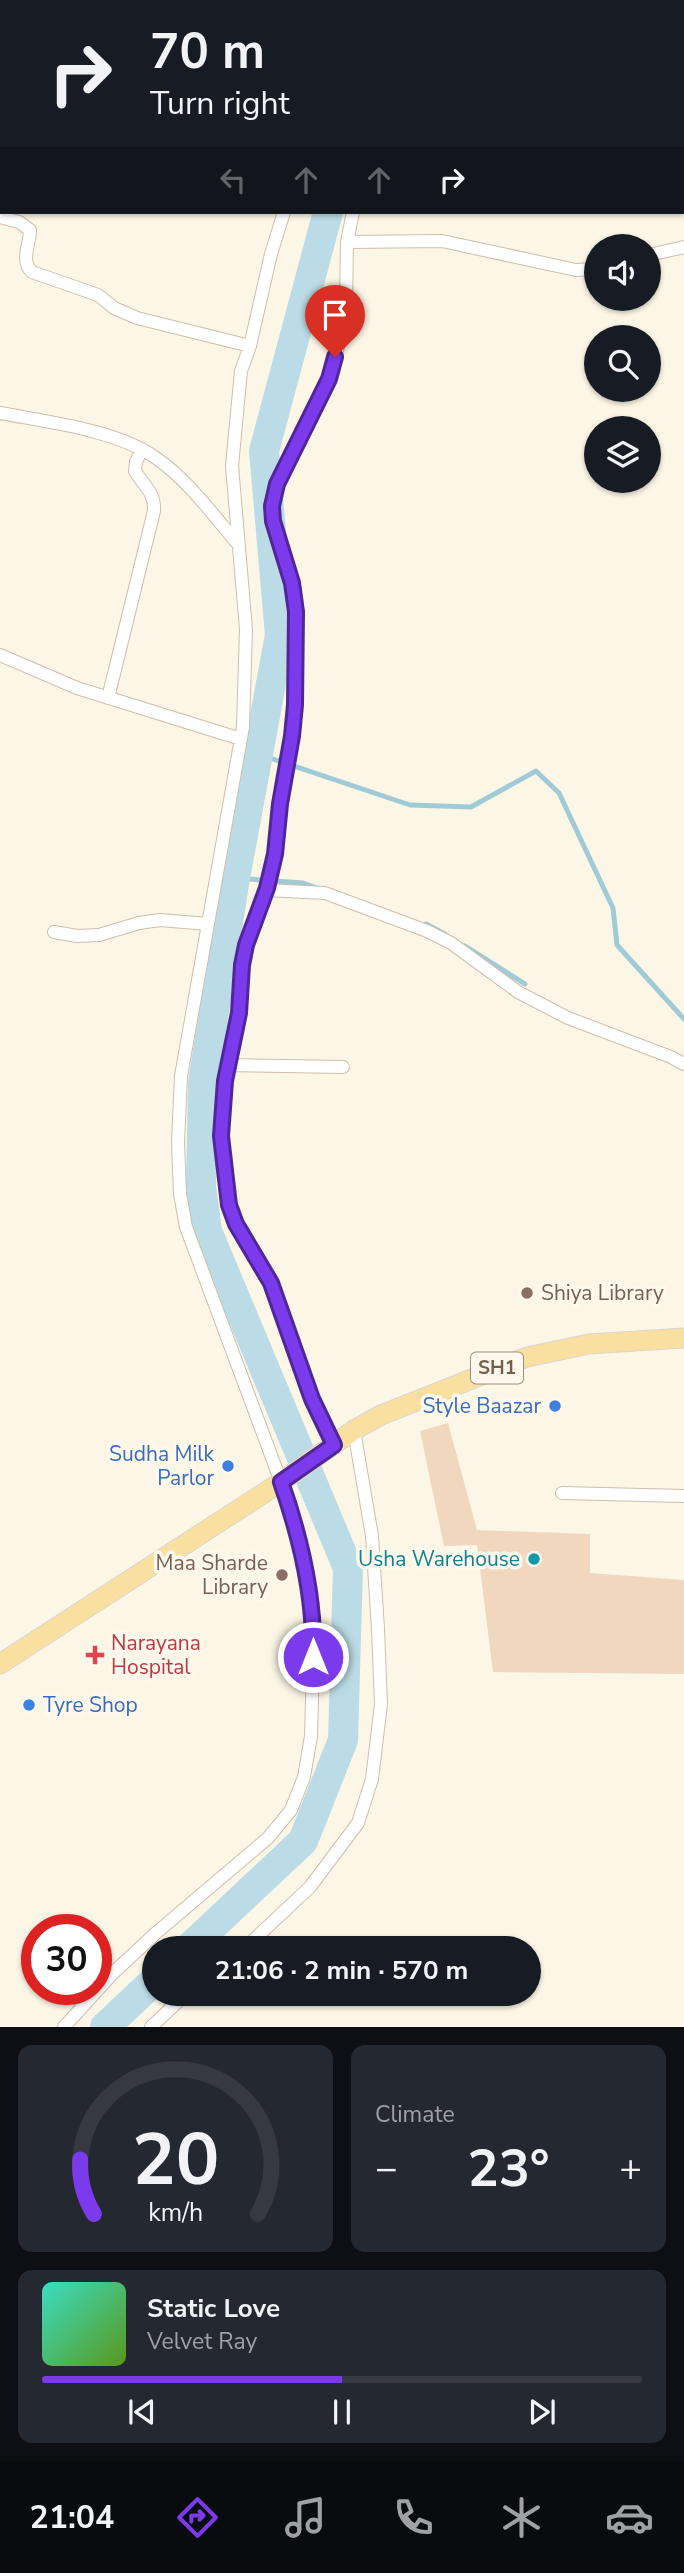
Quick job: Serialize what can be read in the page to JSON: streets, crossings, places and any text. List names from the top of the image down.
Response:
{
  "streets": {
    "main road": ["SH1"]
  },
  "places": {
    "other": [
      "Shiya Library",
      "Style Baazar",
      "Sudha Milk Parlor",
      "Usha Warehouse",
      "Maa Sharde Library",
      "Tyre Shop"
    ],
    "health": ["Narayana Hospital"]
  },
  "page": {
    "turn": ["70 m", "Turn right"],
    "limit": "30",
    "trip": "21:06 · 2 min · 570 m",
    "tile": "Climate",
    "heat": ["−", "23°", "+"],
    "song": ["Static Love", "Velvet Ray"],
    "tabs": "21:04",
    "gauge": ["20", "km/h"]
  }
}
